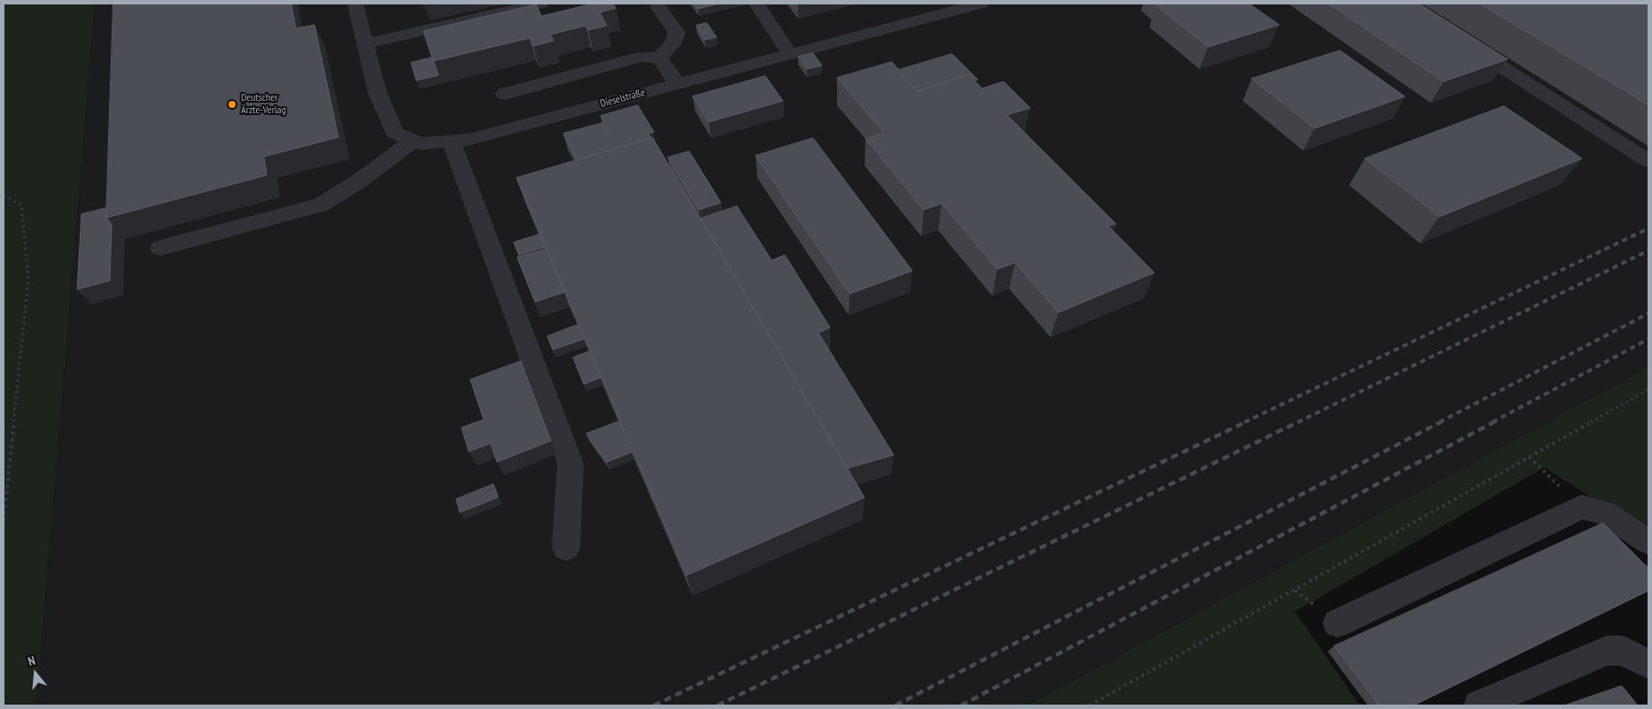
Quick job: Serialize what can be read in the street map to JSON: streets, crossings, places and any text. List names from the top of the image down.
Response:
{
  "streets": {
    "street": ["Dieselstraße"]
  },
  "places": ["Deutscher Ärzte-Verlag"],
  "north": "top"
}
